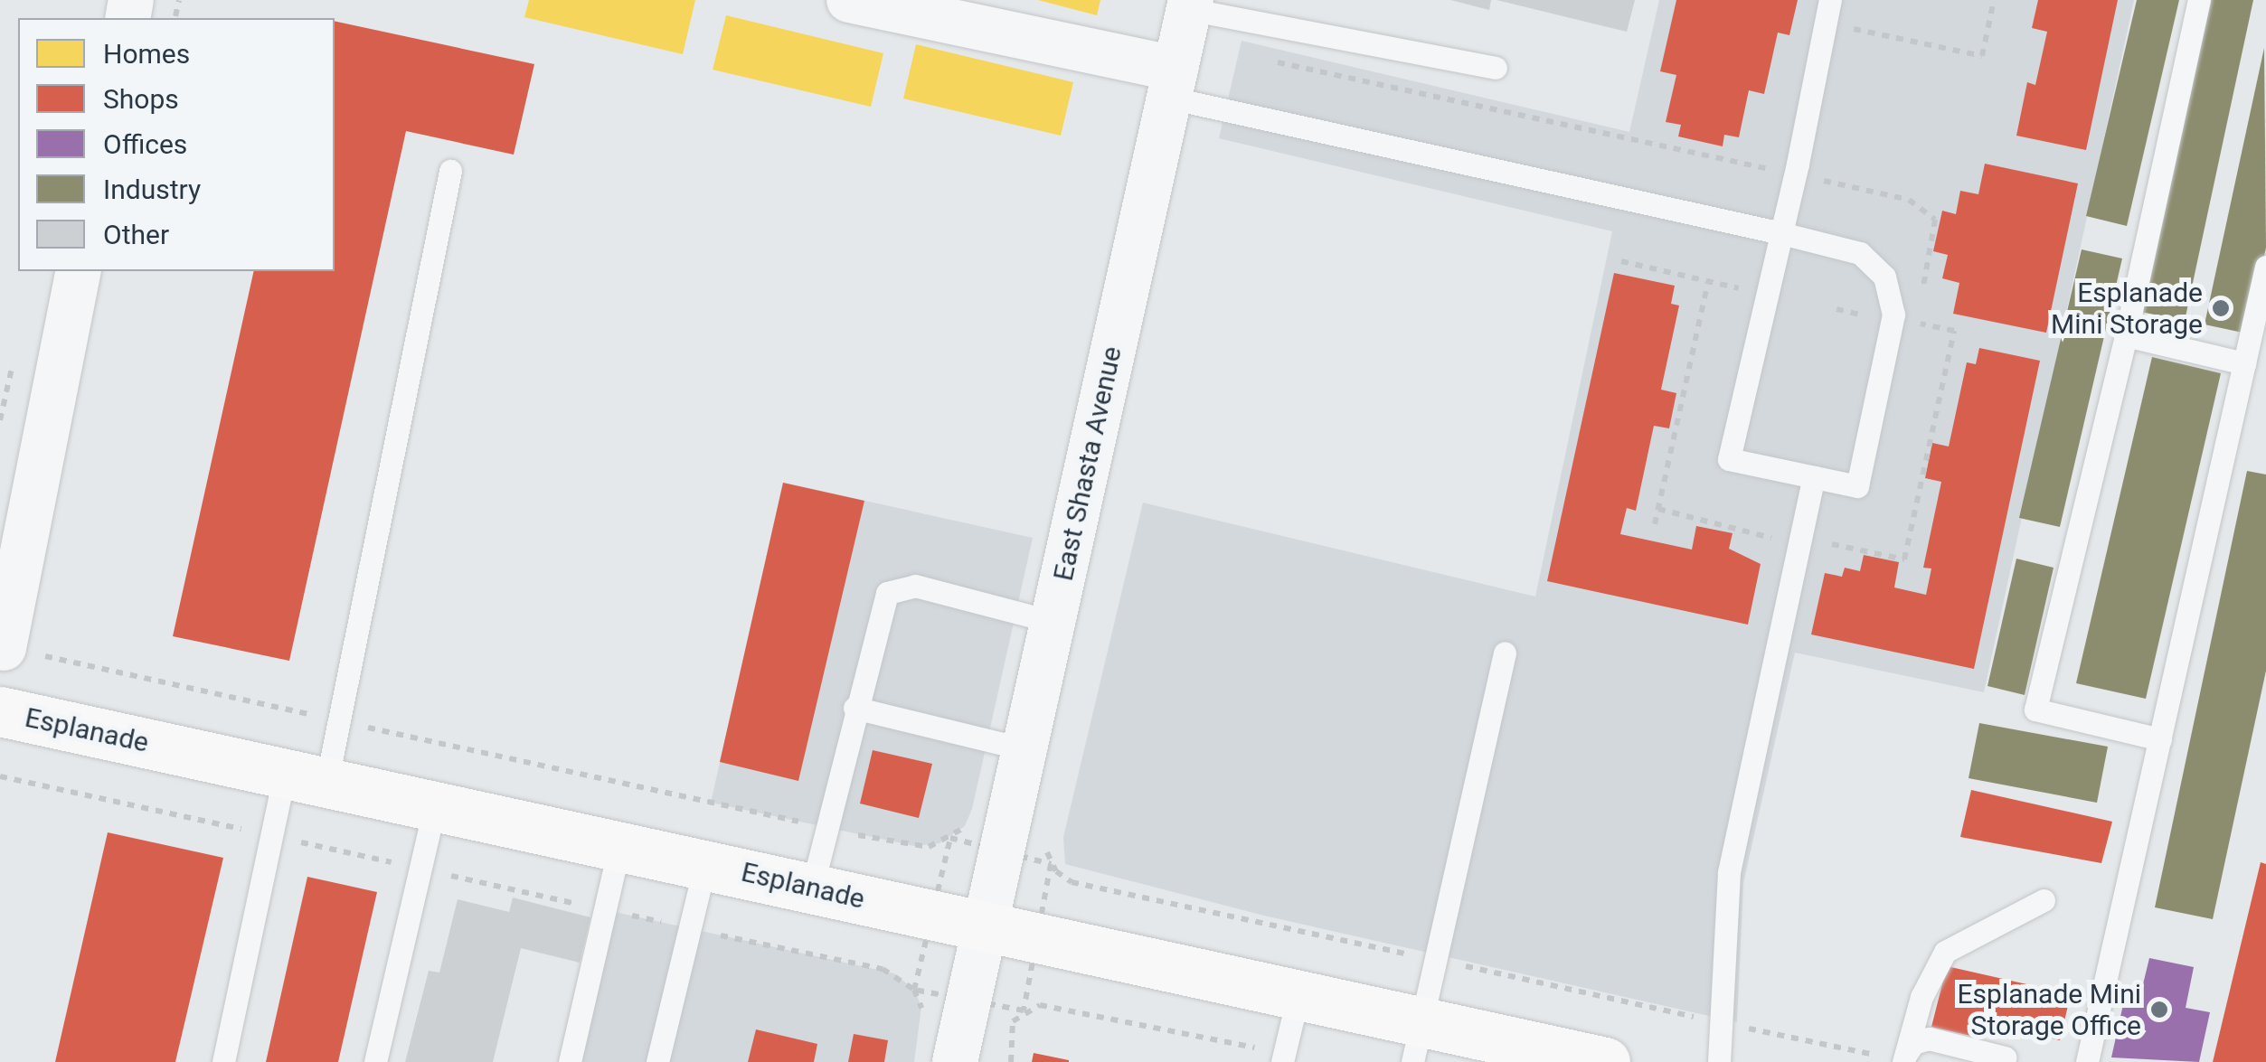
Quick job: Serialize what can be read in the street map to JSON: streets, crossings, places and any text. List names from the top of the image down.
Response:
{
  "streets": {
    "main road": ["Esplanade"],
    "street": ["East Shasta Avenue"]
  },
  "crossings": [
    ["East Shasta Avenue", "Esplanade"]
  ],
  "places": ["Esplanade Mini Storage", "Esplanade Mini Storage Office"],
  "legend": [
    "Homes",
    "Shops",
    "Offices",
    "Industry",
    "Other"
  ]
}
